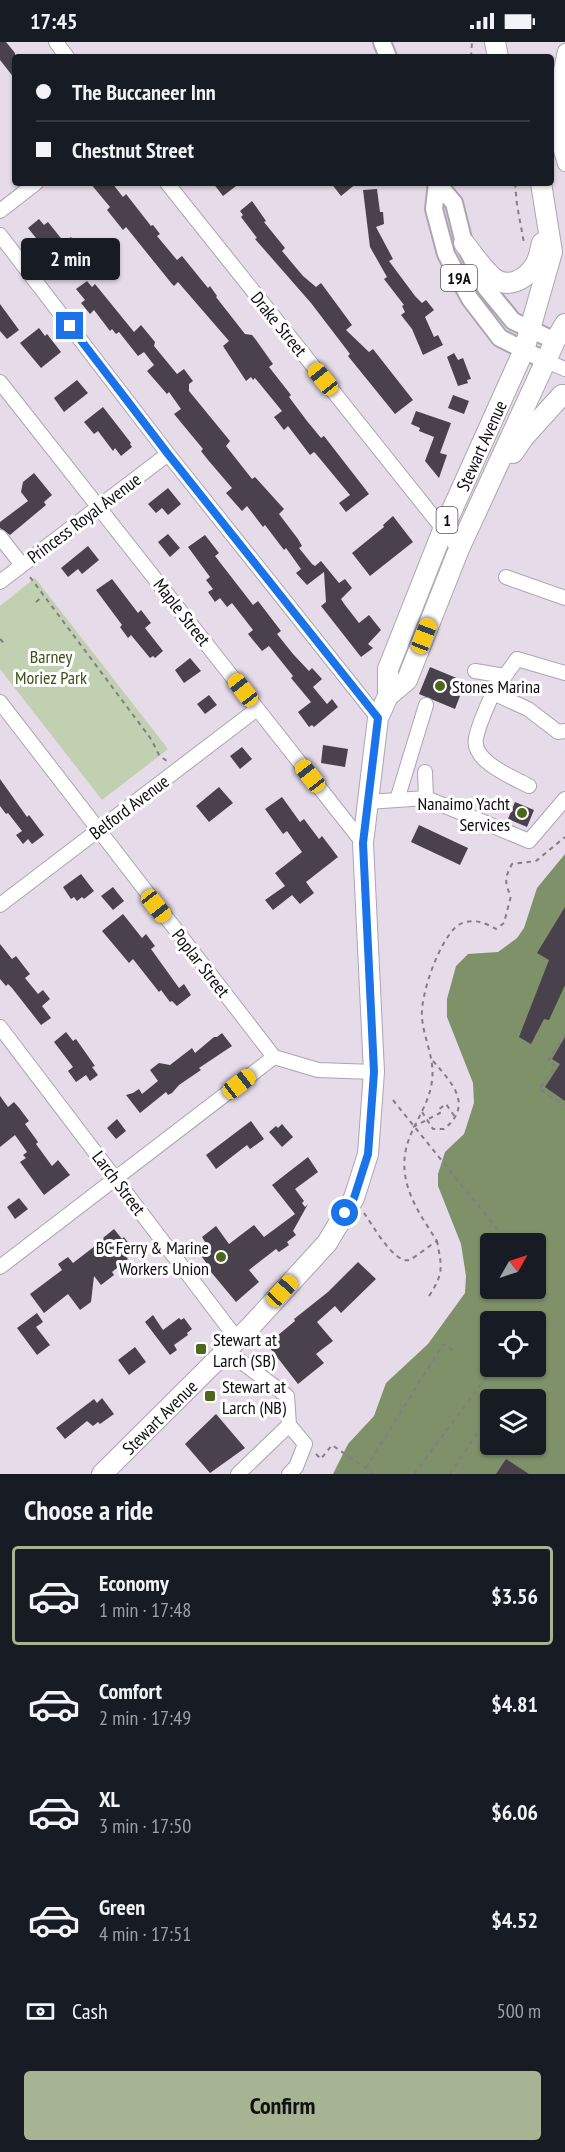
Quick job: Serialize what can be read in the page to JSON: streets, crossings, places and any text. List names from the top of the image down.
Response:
{
  "streets": {
    "highway": ["Stewart Avenue", "1"],
    "main road": ["19A"],
    "street": [
      "Drake Street",
      "Princess Royal Avenue",
      "Maple Street",
      "Belford Avenue",
      "Poplar Street",
      "Larch Street"
    ]
  },
  "crossings": [
    ["19A", "Stewart Avenue"],
    ["Drake Street", "Stewart Avenue"],
    ["Stewart Avenue", "1"],
    ["Stewart Avenue", "Maple Street"],
    ["Stewart Avenue", "Larch Street"],
    ["Princess Royal Avenue", "Maple Street"],
    ["Maple Street", "Belford Avenue"],
    ["Belford Avenue", "Poplar Street"]
  ],
  "parks": ["Barney Moriez Park"],
  "places": {
    "other": ["Stones Marina", "Nanaimo Yacht Services", "BC Ferry & Marine Workers Union"],
    "transit": ["Stewart at Larch (SB)", "Stewart at Larch (NB)"]
  },
  "north": "top right",
  "page": {
    "status": "17:45",
    "banner": ["The Buccaneer Inn", "Chestnut Street"],
    "bubble": "2 min",
    "heading": "Choose a ride",
    "list": [
      {
        "name": "Economy",
        "note": "1 min · 17:48",
        "value": "$3.56"
      },
      {
        "name": "Comfort",
        "note": "2 min · 17:49",
        "value": "$4.81"
      },
      {
        "name": "XL",
        "note": "3 min · 17:50",
        "value": "$6.06"
      },
      {
        "name": "Green",
        "note": "4 min · 17:51",
        "value": "$4.52"
      }
    ],
    "pay": ["Cash", "500 m"],
    "buttons": "Confirm"
  }
}
